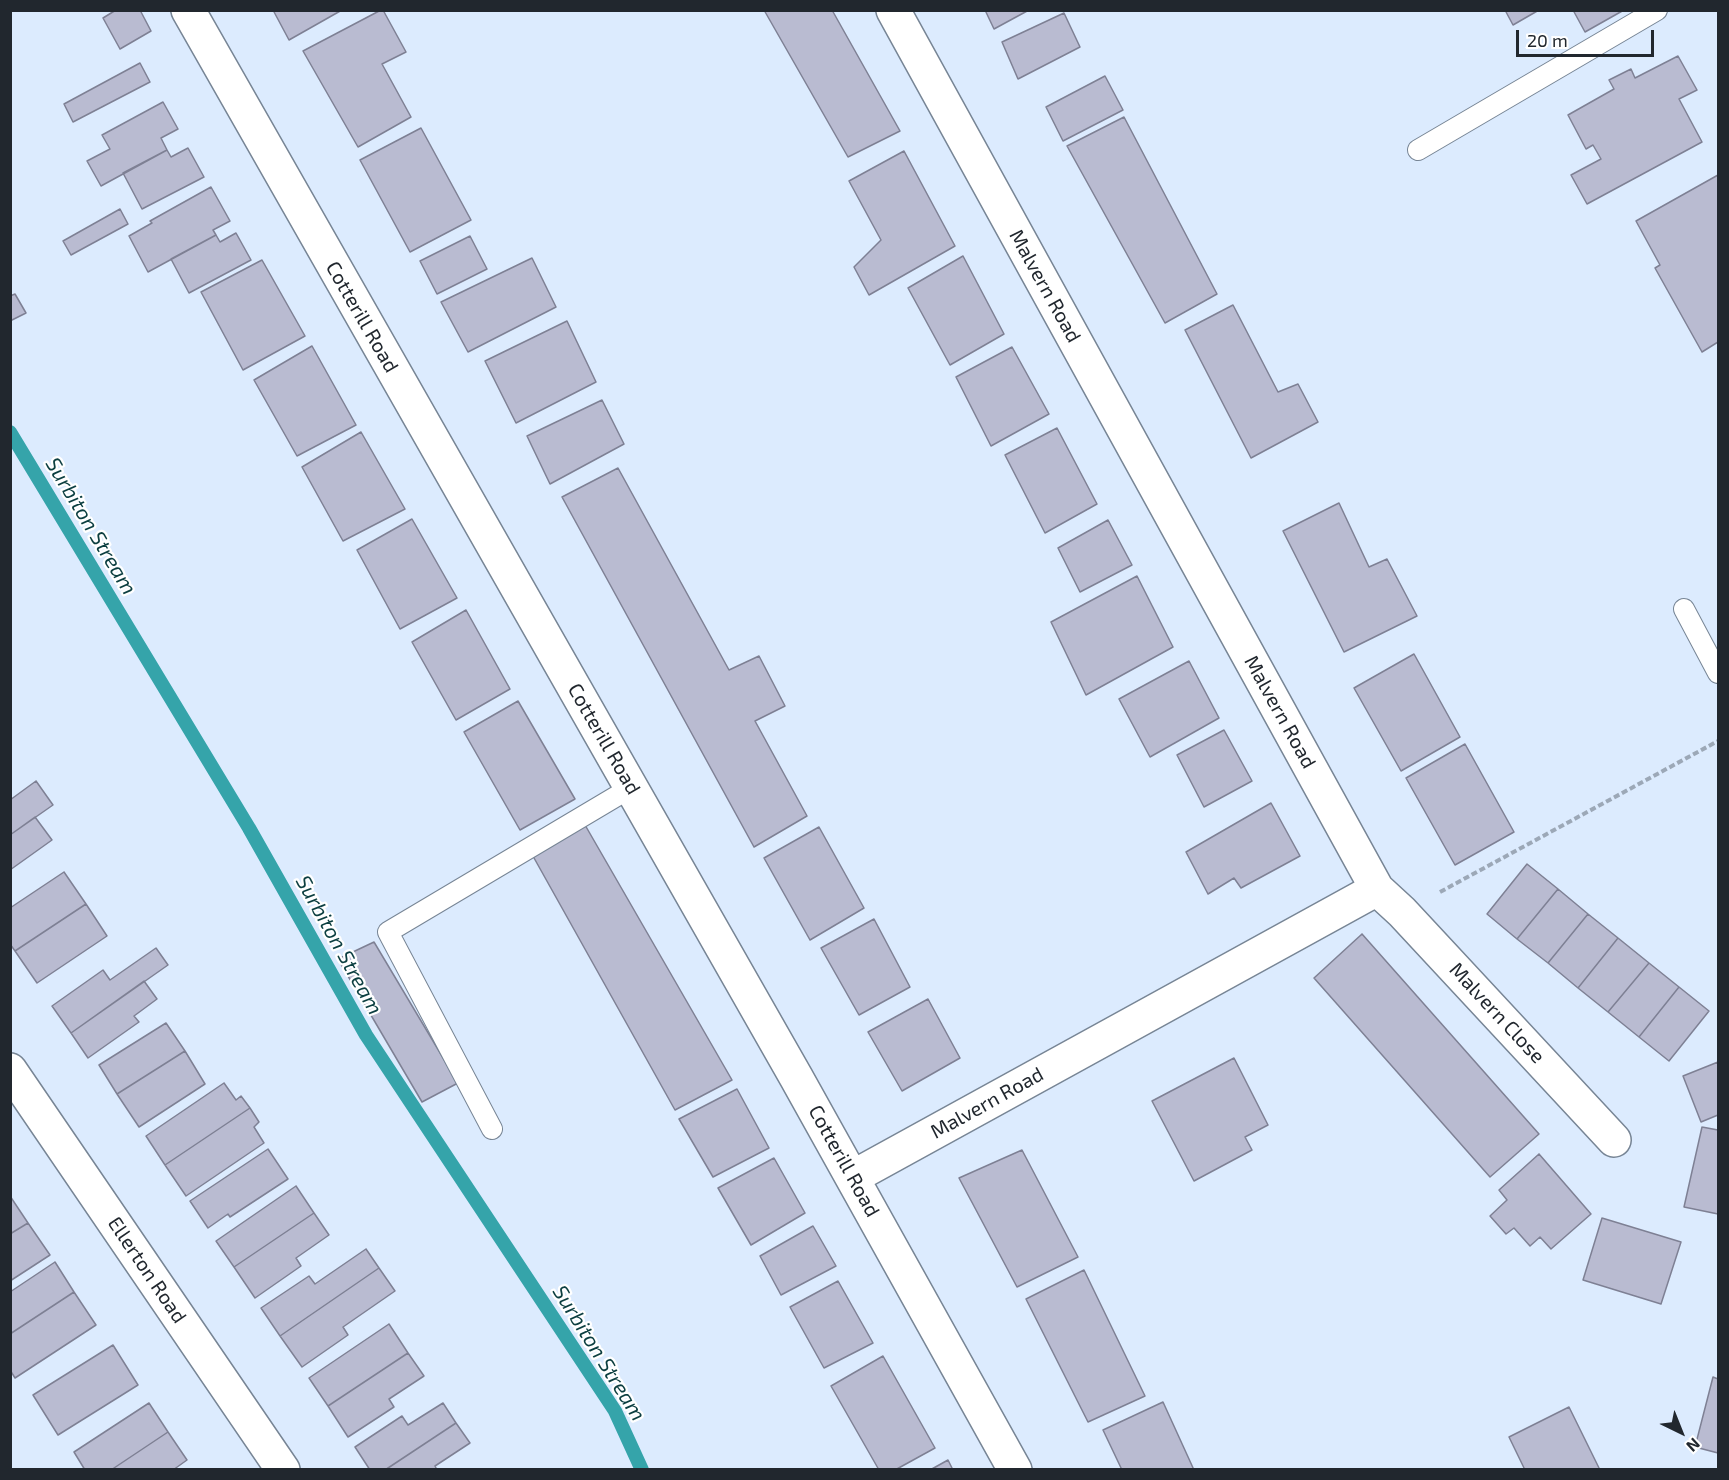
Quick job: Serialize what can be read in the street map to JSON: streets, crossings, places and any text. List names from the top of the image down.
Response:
{
  "streets": {
    "street": [
      "Malvern Road",
      "Cotterill Road",
      "Malvern Close",
      "Ellerton Road"
    ]
  },
  "crossings": [
    ["Malvern Road", "Cotterill Road"],
    ["Malvern Road", "Malvern Close"]
  ],
  "water": ["Surbiton Stream"],
  "scale_bar": "20 m",
  "north": "bottom right"
}
